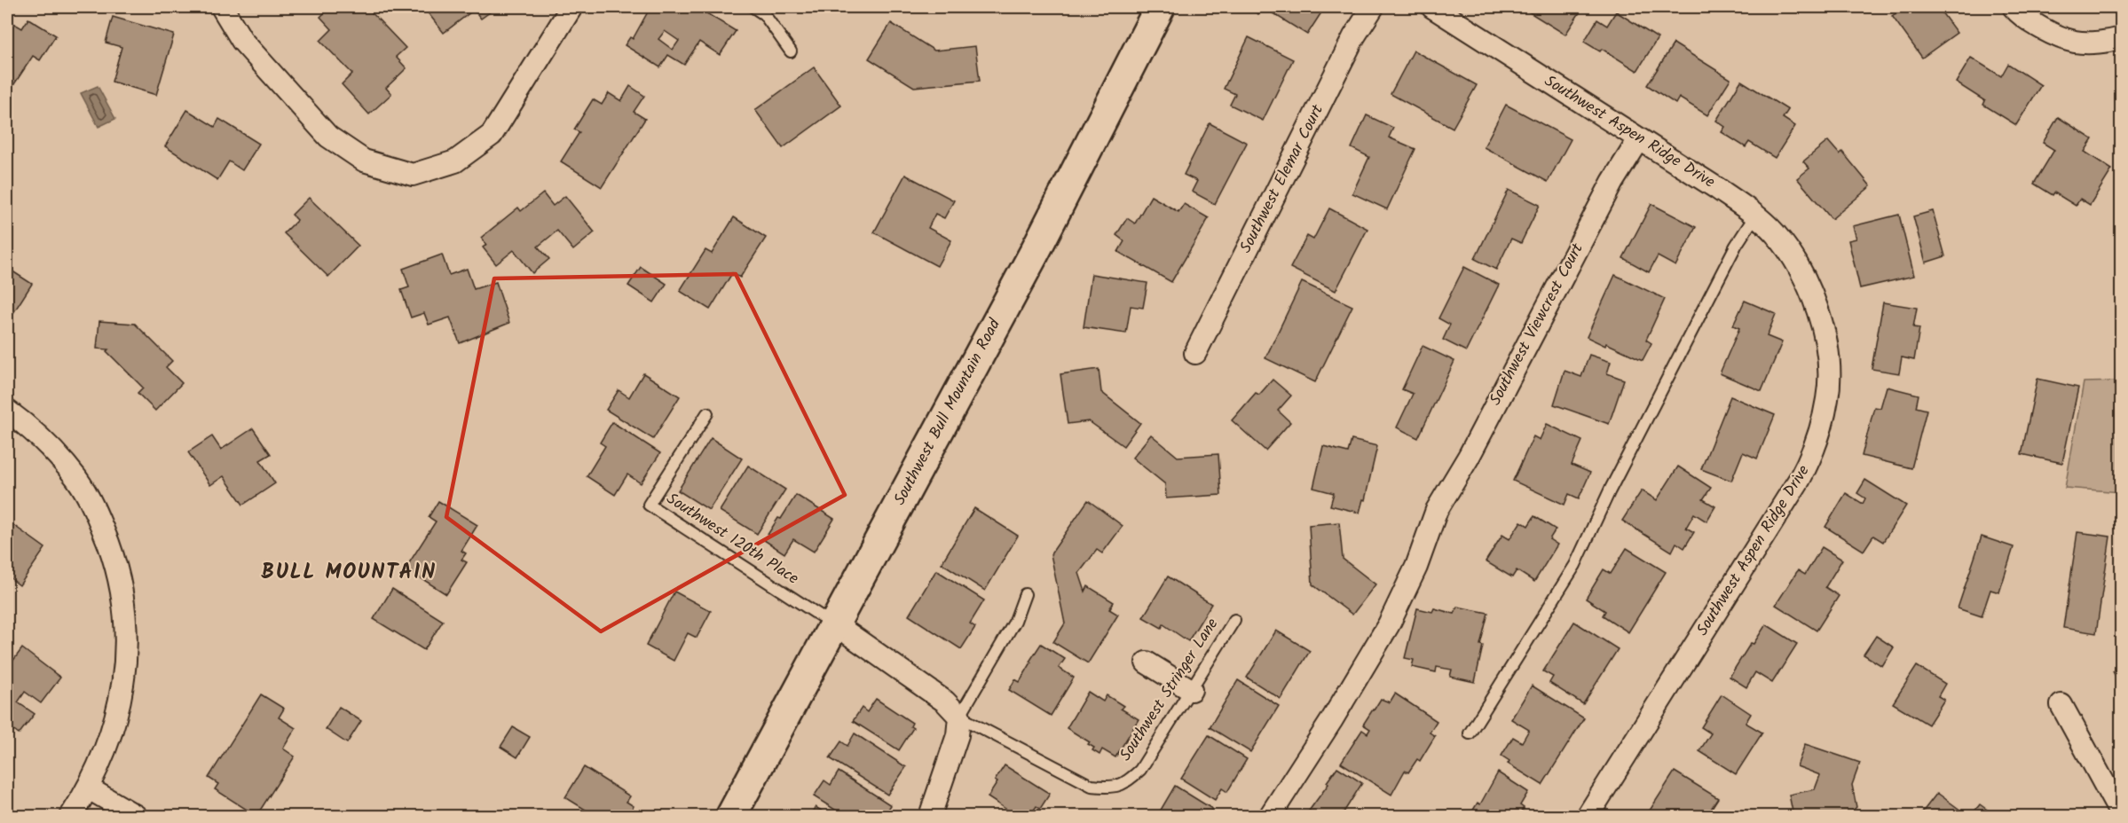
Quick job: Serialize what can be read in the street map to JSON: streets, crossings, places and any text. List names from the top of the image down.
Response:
{
  "streets": {
    "main road": ["Southwest Bull Mountain Road"],
    "street": ["Southwest Aspen Ridge Drive", "Southwest Elemar Court", "Southwest Viewcrest Court"],
    "lane": ["Southwest 120th Place", "Southwest Stringer Lane"]
  },
  "crossings": [
    ["Southwest Aspen Ridge Drive", "Southwest Viewcrest Court"],
    ["Southwest Bull Mountain Road", "Southwest 120th Place"]
  ],
  "districts": ["BULL MOUNTAIN"]
}
